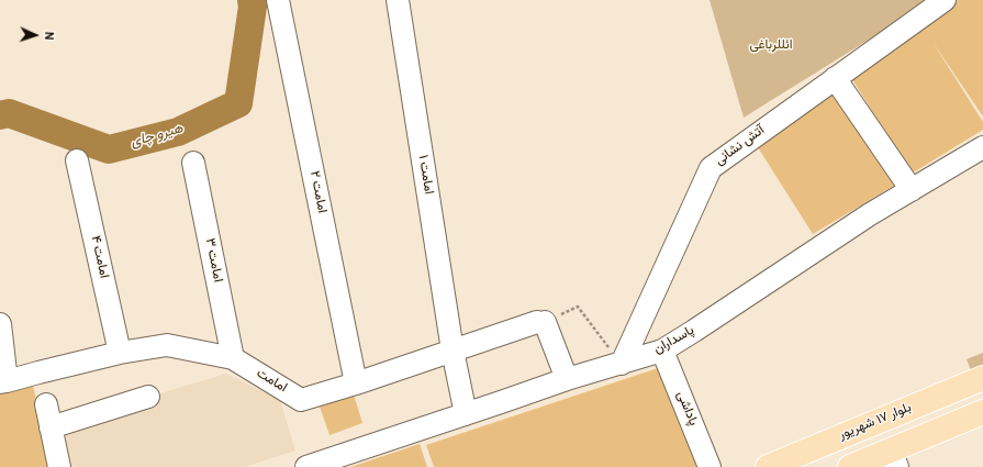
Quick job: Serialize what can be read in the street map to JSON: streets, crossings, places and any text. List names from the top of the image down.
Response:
{
  "streets": {
    "main road": ["بلوار ١٧ شهریور"],
    "street": [
      "آتش نشانی",
      "امامت ۱",
      "امامت ۲",
      "امامت ۴",
      "امامت ۳",
      "پاسداران",
      "امامت",
      "پاداشی"
    ]
  },
  "crossings": [
    ["آتش نشانی", "پاسداران"],
    ["امامت ۱", "پاسداران"],
    ["امامت ۱", "امامت"],
    ["امامت ۲", "امامت"],
    ["امامت ۴", "امامت"],
    ["امامت ۳", "امامت"],
    ["پاسداران", "پاداشی"]
  ],
  "water": ["هیرو چای"],
  "parks": ["ائللرباغی"],
  "north": "right"
}
